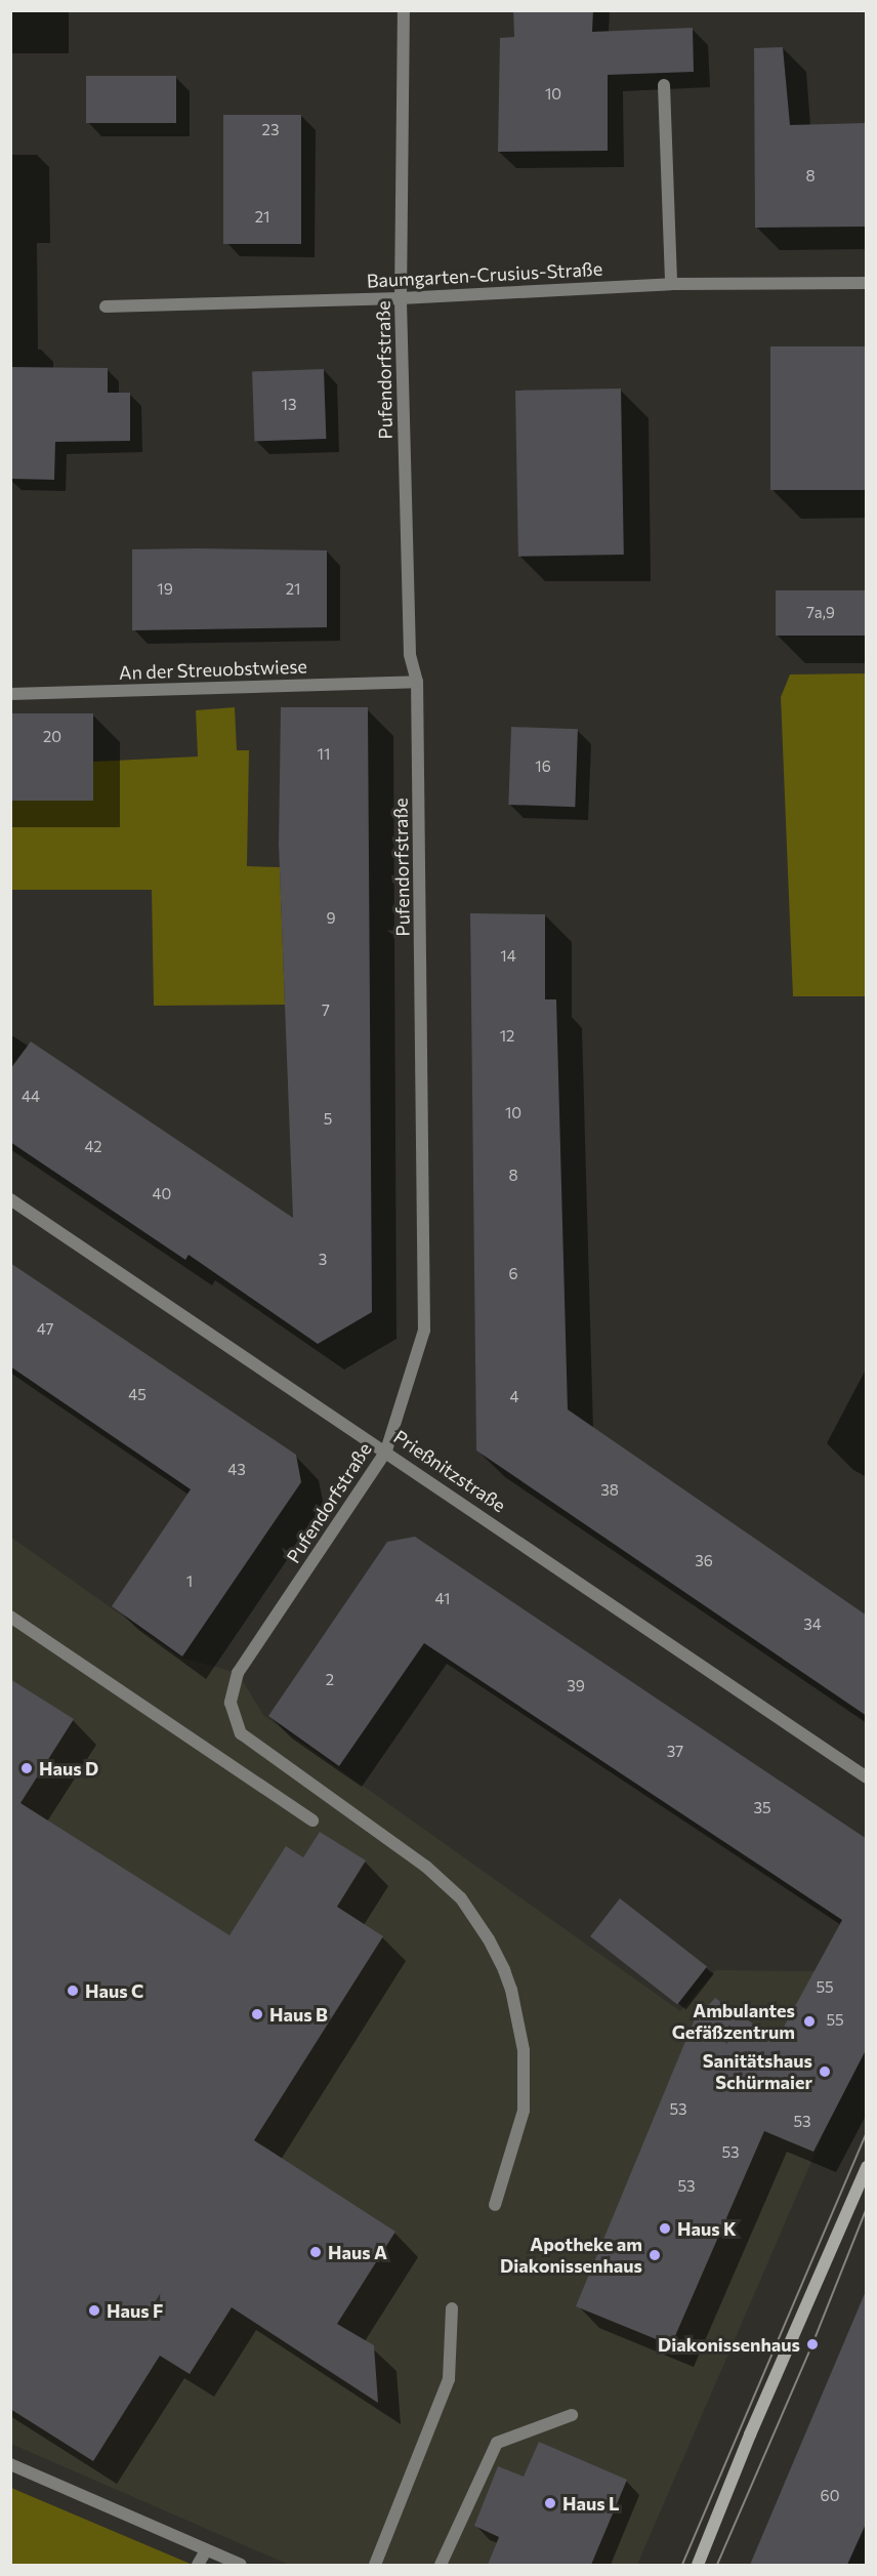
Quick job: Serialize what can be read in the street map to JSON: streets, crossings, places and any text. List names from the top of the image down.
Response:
{
  "streets": {
    "street": [
      "Baumgarten-Crusius-Straße",
      "Pufendorfstraße",
      "An der Streuobstwiese",
      "Prießnitzstraße"
    ]
  },
  "crossings": [
    ["Baumgarten-Crusius-Straße", "Pufendorfstraße"],
    ["Pufendorfstraße", "An der Streuobstwiese"],
    ["Pufendorfstraße", "Prießnitzstraße"]
  ],
  "places": [
    "Haus D",
    "Haus C",
    "Haus B",
    "Ambulantes Gefäßzentrum",
    "Sanitätshaus Schürmaier",
    "Haus K",
    "Haus A",
    "Apotheke am Diakonissenhaus",
    "Haus F",
    "Diakonissenhaus",
    "Haus L"
  ],
  "house_numbers": [
    "10",
    "23",
    "8",
    "21",
    "13",
    "19",
    "21",
    "7a,9",
    "20",
    "11",
    "16",
    "9",
    "14",
    "7",
    "12",
    "44",
    "10",
    "5",
    "42",
    "8",
    "40",
    "3",
    "6",
    "47",
    "45",
    "4",
    "43",
    "38",
    "36",
    "1",
    "41",
    "34",
    "2",
    "39",
    "37",
    "35",
    "55",
    "55",
    "53",
    "53",
    "53",
    "53",
    "60"
  ]
}
